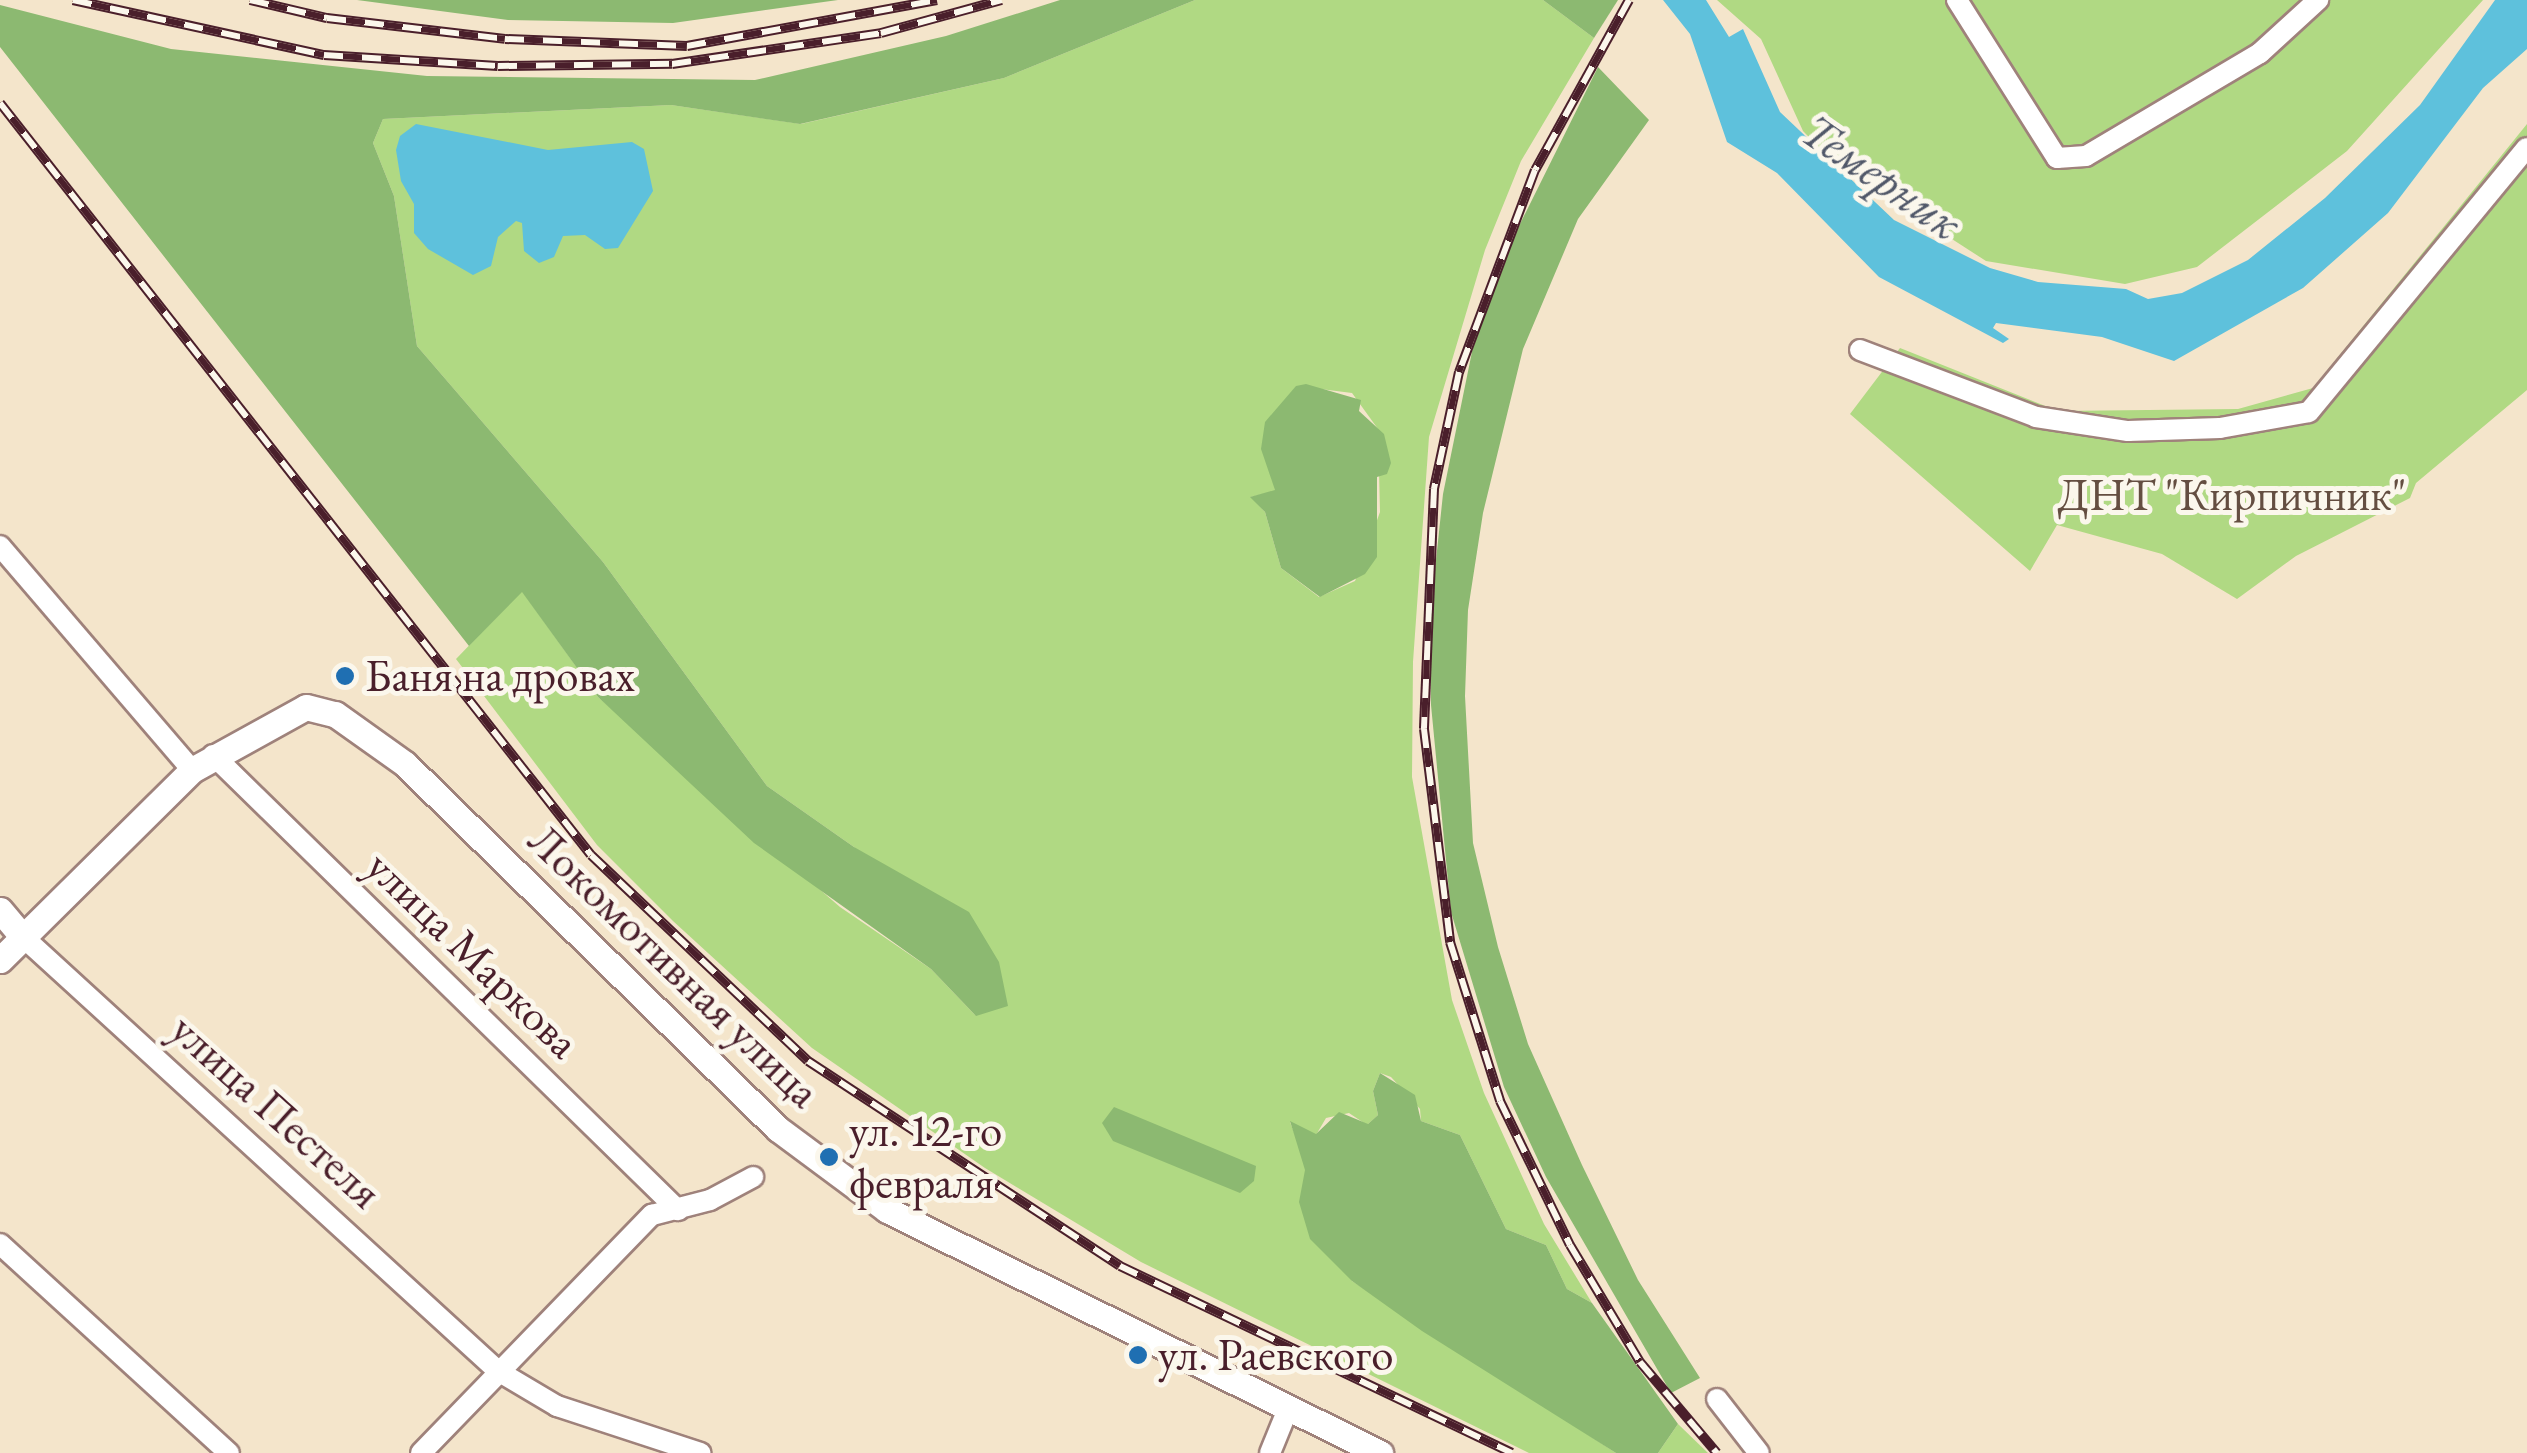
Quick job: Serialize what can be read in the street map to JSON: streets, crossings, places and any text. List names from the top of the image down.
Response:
{
  "streets": {
    "street": ["улица Маркова", "Локомотивная улица", "улица Пестеля"]
  },
  "crossings": [
    ["улица Маркова", "Локомотивная улица"],
    ["Локомотивная улица", "улица Пестеля"]
  ],
  "water": ["Темерник"],
  "parks": ["ДНТ \"Кирпичник\""],
  "places": ["Баня на дровах", "ул. 12-го февраля", "ул. Раевского"]
}
